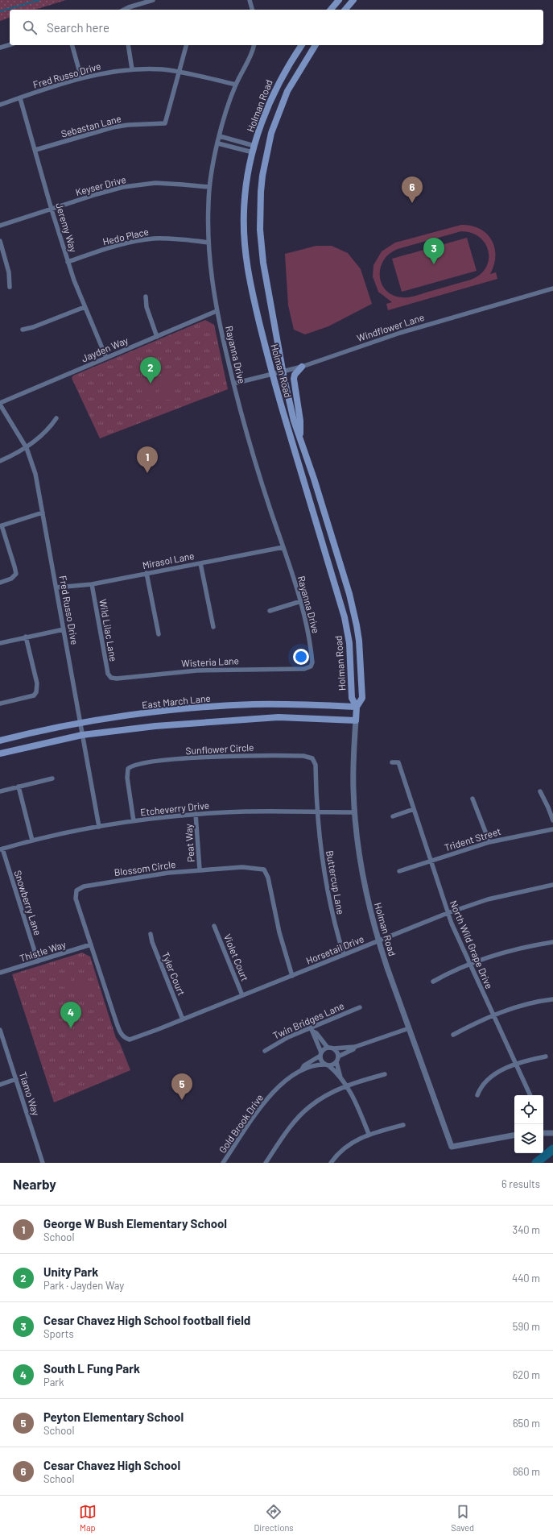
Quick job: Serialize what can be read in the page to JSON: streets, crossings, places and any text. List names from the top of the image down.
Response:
{
  "streets": {
    "main road": ["Holman Road", "East March Lane"],
    "street": [
      "Fred Russo Drive",
      "Sebastan Lane",
      "Keyser Drive",
      "Jeremy Way",
      "Hedo Place",
      "Windflower Lane",
      "Jayden Way",
      "Rayanna Drive",
      "Mirasol Lane",
      "Wild Lilac Lane",
      "Wisteria Lane",
      "Sunflower Circle",
      "Etcheverry Drive",
      "Trident Street",
      "Peat Way",
      "Blossom Circle",
      "Buttercup Lane",
      "Snowberry Lane",
      "North Wild Grape Drive",
      "Horsetail Drive",
      "Thistle Way",
      "Violet Court",
      "Tyler Court",
      "Twin Bridges Lane",
      "Tiamo Way",
      "Gold Brook Drive"
    ]
  },
  "crossings": [
    ["Fred Russo Drive", "Sebastan Lane"],
    ["Fred Russo Drive", "Jeremy Way"],
    ["Fred Russo Drive", "Jayden Way"],
    ["Fred Russo Drive", "Rayanna Drive"],
    ["Fred Russo Drive", "Mirasol Lane"],
    ["Fred Russo Drive", "East March Lane"],
    ["Fred Russo Drive", "Etcheverry Drive"],
    ["Holman Road", "Windflower Lane"],
    ["Holman Road", "East March Lane"],
    ["Holman Road", "Etcheverry Drive"],
    ["Holman Road", "Horsetail Drive"],
    ["Sebastan Lane", "Jeremy Way"],
    ["Keyser Drive", "Jeremy Way"],
    ["Keyser Drive", "Rayanna Drive"],
    ["Jeremy Way", "Hedo Place"],
    ["Jeremy Way", "Jayden Way"],
    ["Hedo Place", "Rayanna Drive"],
    ["Windflower Lane", "Rayanna Drive"],
    ["Jayden Way", "Rayanna Drive"],
    ["Rayanna Drive", "Mirasol Lane"],
    ["Rayanna Drive", "Wisteria Lane"],
    ["Mirasol Lane", "Wild Lilac Lane"],
    ["Wild Lilac Lane", "Wisteria Lane"],
    ["Sunflower Circle", "Etcheverry Drive"],
    ["Sunflower Circle", "Buttercup Lane"],
    ["Etcheverry Drive", "Peat Way"],
    ["Etcheverry Drive", "Buttercup Lane"],
    ["Etcheverry Drive", "Snowberry Lane"],
    ["Trident Street", "North Wild Grape Drive"],
    ["Peat Way", "Blossom Circle"],
    ["Blossom Circle", "Horsetail Drive"],
    ["Blossom Circle", "Thistle Way"],
    ["Buttercup Lane", "Horsetail Drive"],
    ["Snowberry Lane", "Thistle Way"],
    ["North Wild Grape Drive", "Horsetail Drive"],
    ["Horsetail Drive", "Violet Court"],
    ["Horsetail Drive", "Tyler Court"]
  ],
  "page": {
    "search": "Search here",
    "pins": [
      "6",
      "3",
      "2",
      "1",
      "4",
      "5"
    ],
    "heading": ["Nearby", "6 results"],
    "list": [
      {
        "mark": "1",
        "name": "George W Bush Elementary School",
        "note": "School",
        "value": "340 m"
      },
      {
        "mark": "2",
        "name": "Unity Park",
        "note": "Park · Jayden Way",
        "value": "440 m"
      },
      {
        "mark": "3",
        "name": "Cesar Chavez High School football field",
        "note": "Sports",
        "value": "590 m"
      },
      {
        "mark": "4",
        "name": "South L Fung Park",
        "note": "Park",
        "value": "620 m"
      },
      {
        "mark": "5",
        "name": "Peyton Elementary School",
        "note": "School",
        "value": "650 m"
      },
      {
        "mark": "6",
        "name": "Cesar Chavez High School",
        "note": "School",
        "value": "660 m"
      }
    ],
    "nav": ["Map", "Directions", "Saved"]
  }
}
